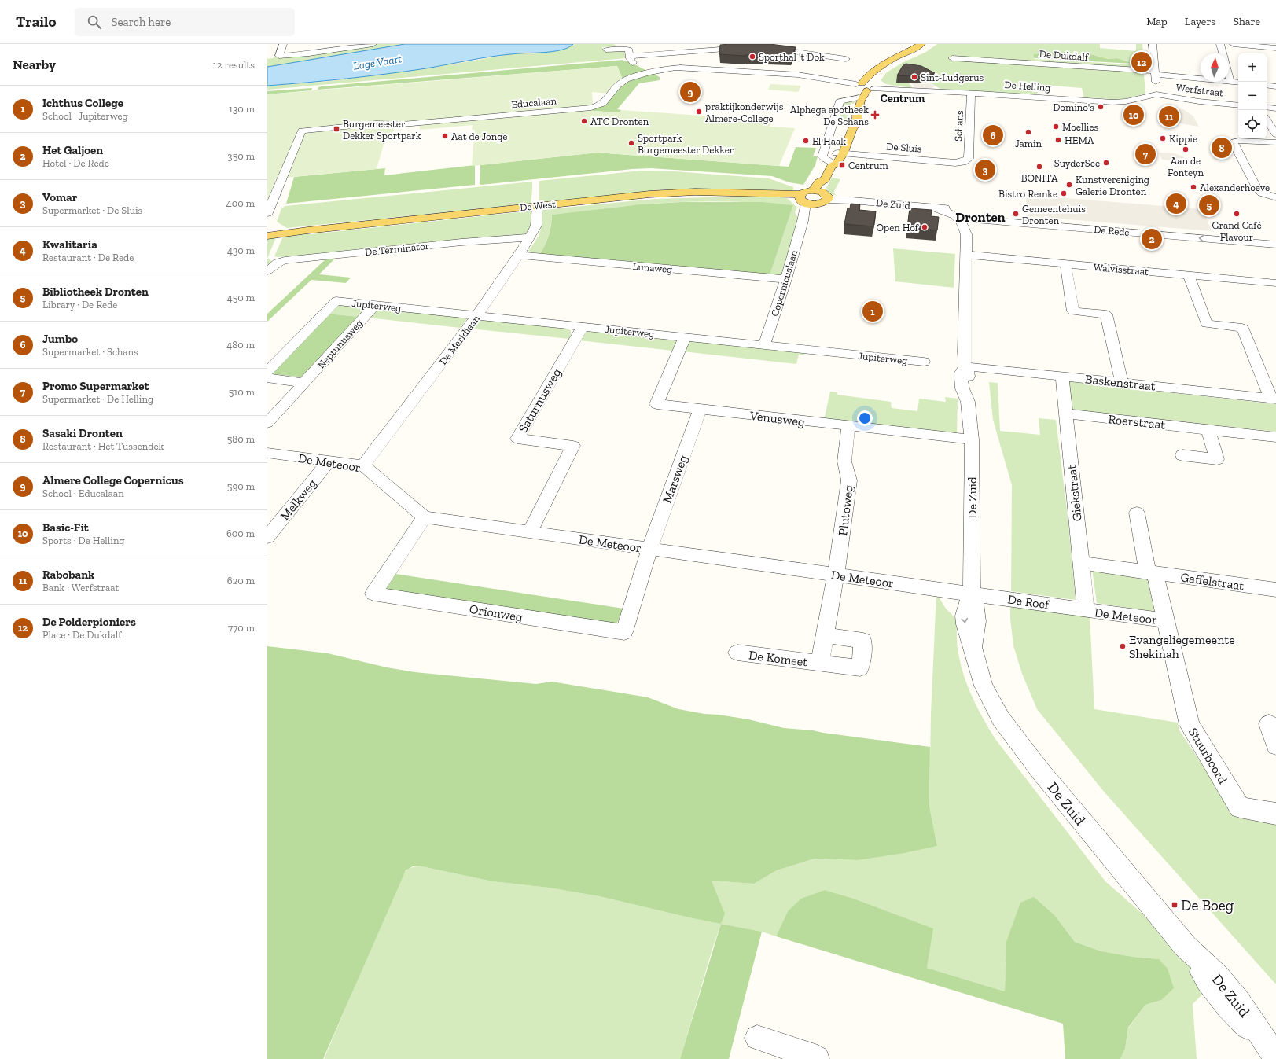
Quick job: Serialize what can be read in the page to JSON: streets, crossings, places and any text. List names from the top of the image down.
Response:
{
  "streets": {
    "main road": ["De West"],
    "street": [
      "De Dukdalf",
      "De Helling",
      "Werfstraat",
      "Educalaan",
      "Schans",
      "De Sluis",
      "De Zuid",
      "De Rede",
      "De Terminator",
      "Lunaweg",
      "Walvisstraat",
      "Copernicuslaan",
      "Jupiterweg",
      "De Meridiaan",
      "Neptunusweg",
      "Baskenstraat",
      "Saturnusweg",
      "Venusweg",
      "Roerstraat",
      "De Meteoor",
      "Marsweg",
      "Giekstraat",
      "Melkweg",
      "Plutoweg",
      "Gaffelstraat",
      "De Roef",
      "Orionweg",
      "De Komeet",
      "Stuurboord"
    ]
  },
  "crossings": [
    ["De Helling", "Werfstraat"],
    ["De Helling", "Educalaan"],
    ["De Helling", "Schans"],
    ["Schans", "De Sluis"],
    ["De Zuid", "De Rede"],
    ["De Zuid", "Walvisstraat"],
    ["De Zuid", "Baskenstraat"],
    ["De Zuid", "Venusweg"],
    ["De Zuid", "De Meteoor"],
    ["De Zuid", "De Roef"],
    ["De West", "Copernicuslaan"],
    ["De West", "De Meridiaan"],
    ["De Terminator", "De Meridiaan"],
    ["Lunaweg", "Copernicuslaan"],
    ["Lunaweg", "De Meridiaan"],
    ["Copernicuslaan", "Jupiterweg"],
    ["Jupiterweg", "De Meridiaan"],
    ["Jupiterweg", "Neptunusweg"],
    ["Jupiterweg", "Saturnusweg"],
    ["Jupiterweg", "Venusweg"],
    ["De Meridiaan", "De Meteoor"],
    ["Baskenstraat", "Giekstraat"],
    ["Saturnusweg", "De Meteoor"],
    ["Venusweg", "Marsweg"],
    ["Venusweg", "Plutoweg"],
    ["Roerstraat", "Giekstraat"],
    ["De Meteoor", "Marsweg"],
    ["De Meteoor", "Giekstraat"],
    ["De Meteoor", "Melkweg"],
    ["De Meteoor", "Plutoweg"],
    ["De Meteoor", "De Roef"],
    ["De Meteoor", "Orionweg"],
    ["De Meteoor", "De Komeet"],
    ["De Meteoor", "Stuurboord"],
    ["Marsweg", "Orionweg"],
    ["Giekstraat", "Gaffelstraat"],
    ["Giekstraat", "De Roef"],
    ["Plutoweg", "De Komeet"],
    ["Gaffelstraat", "Stuurboord"]
  ],
  "one_way": ["De Rede"],
  "districts": ["Centrum", "Dronten"],
  "water": ["Lage Vaart"],
  "places": {
    "other": [
      "Sporthal 't Dok",
      "Sint-Ludgerus",
      "Domino's",
      "praktijkonderwijs Almere-College",
      "ATC Dronten",
      "Moellies",
      "Jamin",
      "Aat de Jonge",
      "Kippie",
      "HEMA",
      "El Haak",
      "Sportpark Burgemeester Dekker",
      "Aan de Fonteyn",
      "SuyderSee",
      "BONITA",
      "Kunstvereniging Galerie Dronten",
      "Alexanderhoeve",
      "Bistro Remke",
      "Gemeentehuis Dronten",
      "Grand Café Flavour",
      "Open Hof",
      "Evangeliegemeente Shekinah"
    ],
    "health": ["Alphega apotheek De Schans"],
    "transit": ["Burgemeester Dekker Sportpark", "Centrum", "De Boeg"]
  },
  "north": "top",
  "page": {
    "header": "Trailo",
    "search": "Search here",
    "nav": ["Map", "Layers", "Share"],
    "heading": ["Nearby", "12 results"],
    "pins": [
      "12",
      "9",
      "10",
      "11",
      "6",
      "8",
      "7",
      "3",
      "4",
      "5",
      "2",
      "1"
    ],
    "map_buttons": ["+", "−"],
    "list": [
      {
        "mark": "1",
        "name": "Ichthus College",
        "note": "School · Jupiterweg",
        "value": "130 m"
      },
      {
        "mark": "2",
        "name": "Het Galjoen",
        "note": "Hotel · De Rede",
        "value": "350 m"
      },
      {
        "mark": "3",
        "name": "Vomar",
        "note": "Supermarket · De Sluis",
        "value": "400 m"
      },
      {
        "mark": "4",
        "name": "Kwalitaria",
        "note": "Restaurant · De Rede",
        "value": "430 m"
      },
      {
        "mark": "5",
        "name": "Bibliotheek Dronten",
        "note": "Library · De Rede",
        "value": "450 m"
      },
      {
        "mark": "6",
        "name": "Jumbo",
        "note": "Supermarket · Schans",
        "value": "480 m"
      },
      {
        "mark": "7",
        "name": "Promo Supermarket",
        "note": "Supermarket · De Helling",
        "value": "510 m"
      },
      {
        "mark": "8",
        "name": "Sasaki Dronten",
        "note": "Restaurant · Het Tussendek",
        "value": "580 m"
      },
      {
        "mark": "9",
        "name": "Almere College Copernicus",
        "note": "School · Educalaan",
        "value": "590 m"
      },
      {
        "mark": "10",
        "name": "Basic-Fit",
        "note": "Sports · De Helling",
        "value": "600 m"
      },
      {
        "mark": "11",
        "name": "Rabobank",
        "note": "Bank · Werfstraat",
        "value": "620 m"
      },
      {
        "mark": "12",
        "name": "De Polderpioniers",
        "note": "Place · De Dukdalf",
        "value": "770 m"
      }
    ]
  }
}
